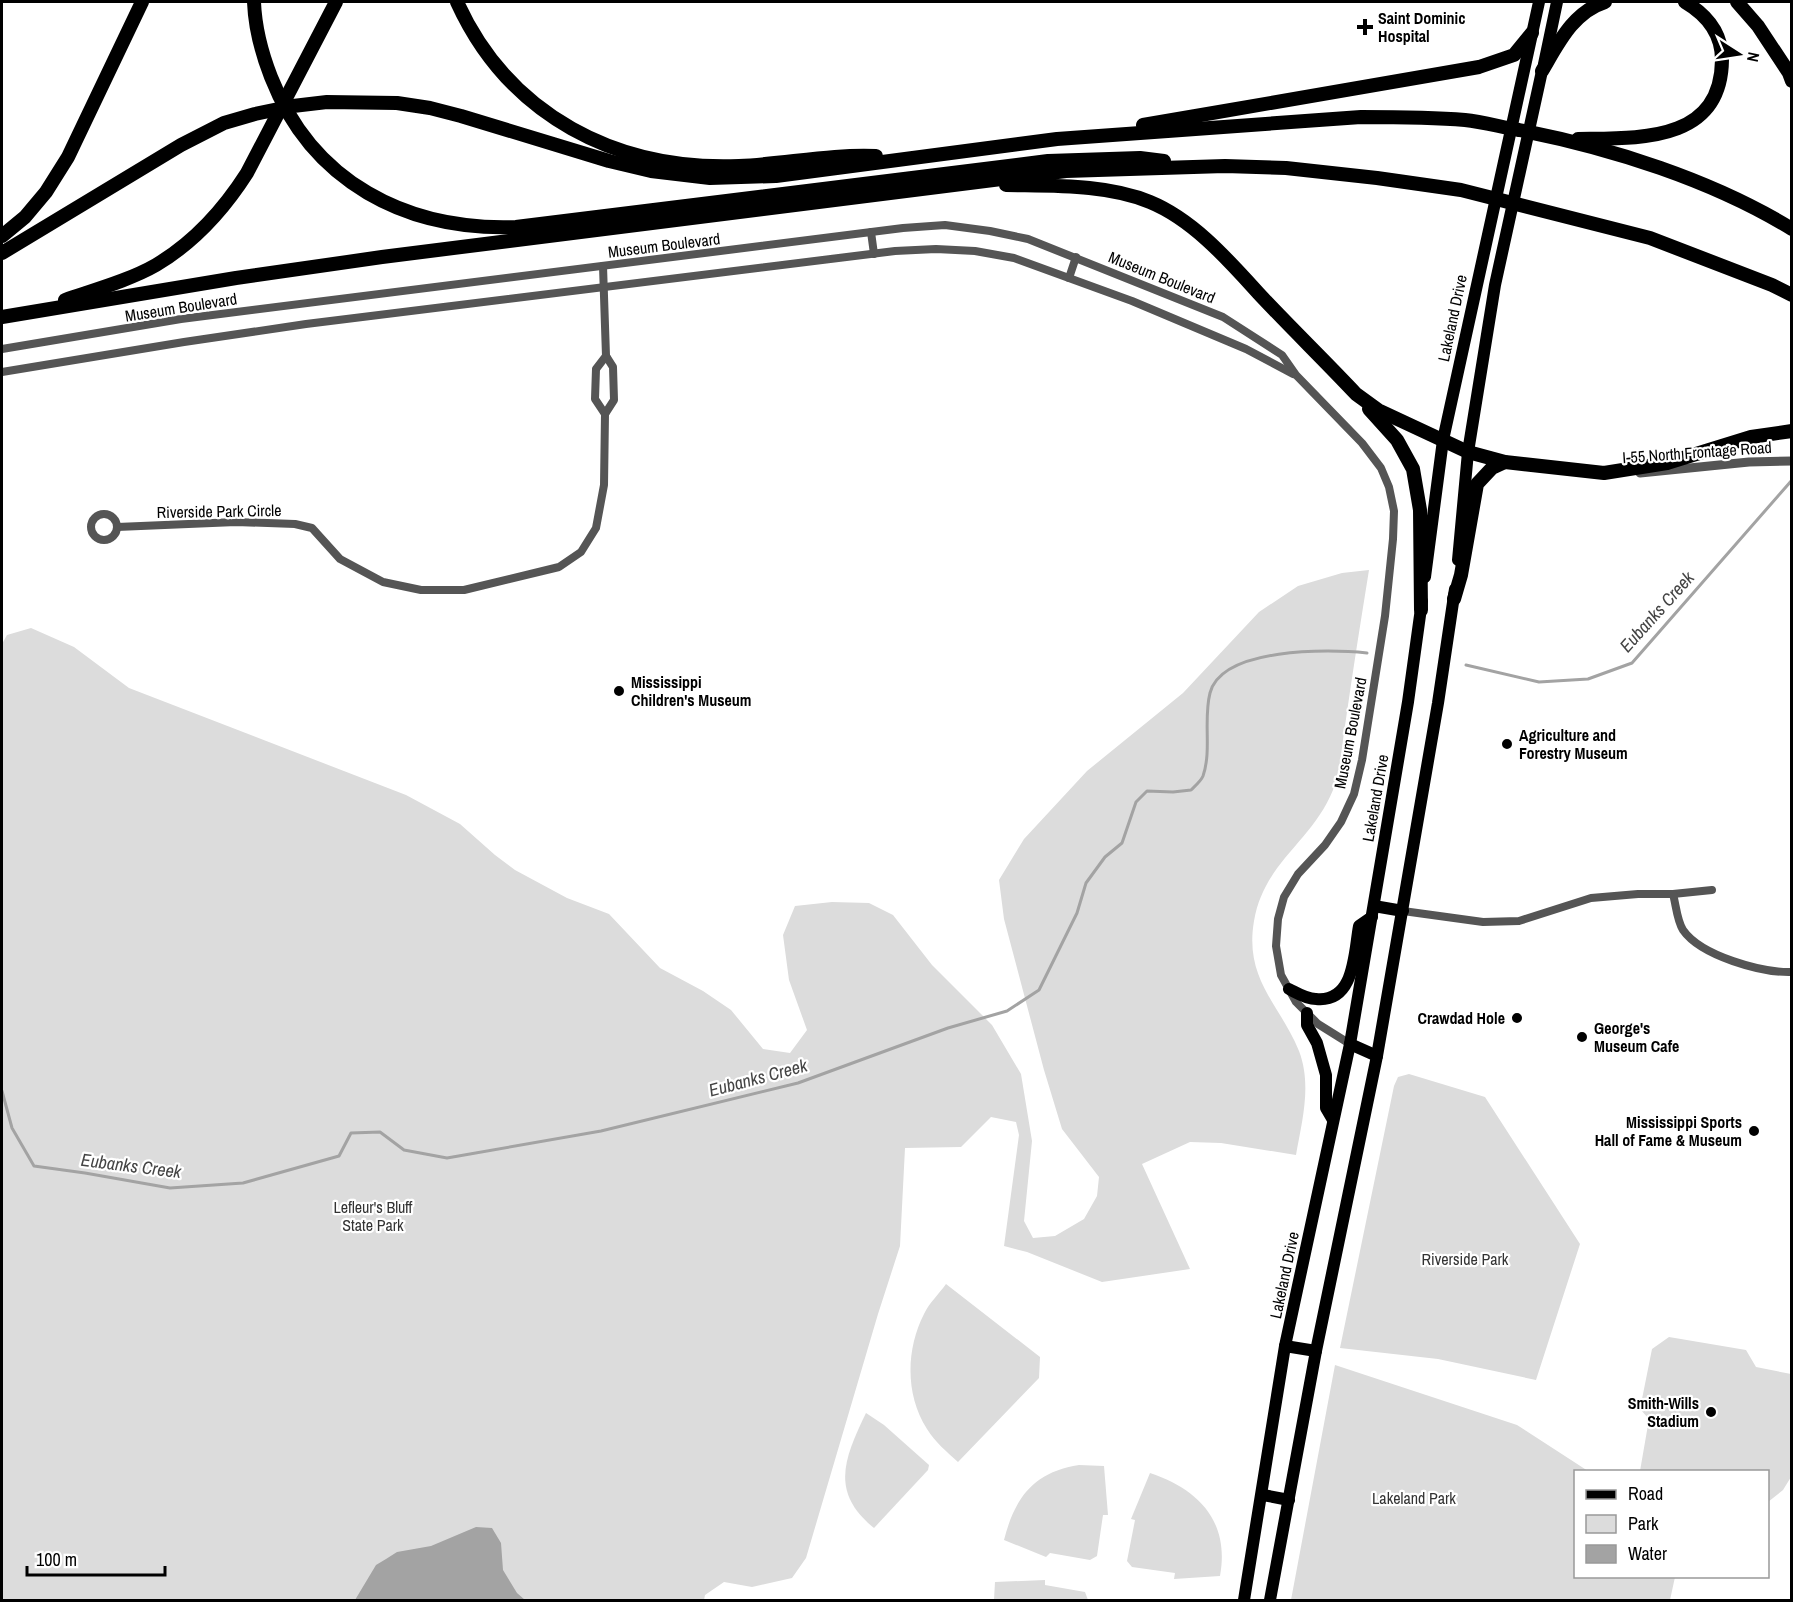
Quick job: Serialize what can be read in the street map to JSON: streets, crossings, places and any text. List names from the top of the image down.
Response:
{
  "streets": {
    "main road": ["Lakeland Drive"],
    "street": ["Museum Boulevard", "I-55 North Frontage Road", "Riverside Park Circle"]
  },
  "crossings": [
    ["Museum Boulevard", "Lakeland Drive"],
    ["Museum Boulevard", "Riverside Park Circle"]
  ],
  "water": ["Eubanks Creek"],
  "parks": ["Lefleur's Bluff State Park", "Riverside Park", "Lakeland Park"],
  "places": {
    "health": ["Saint Dominic Hospital"],
    "other": [
      "Mississippi Children's Museum",
      "Agriculture and Forestry Museum",
      "Crawdad Hole",
      "George's Museum Cafe",
      "Mississippi Sports Hall of Fame & Museum",
      "Smith-Wills Stadium"
    ]
  },
  "legend": ["Road", "Park", "Water"],
  "scale_bar": "100 m",
  "north": "right"
}
